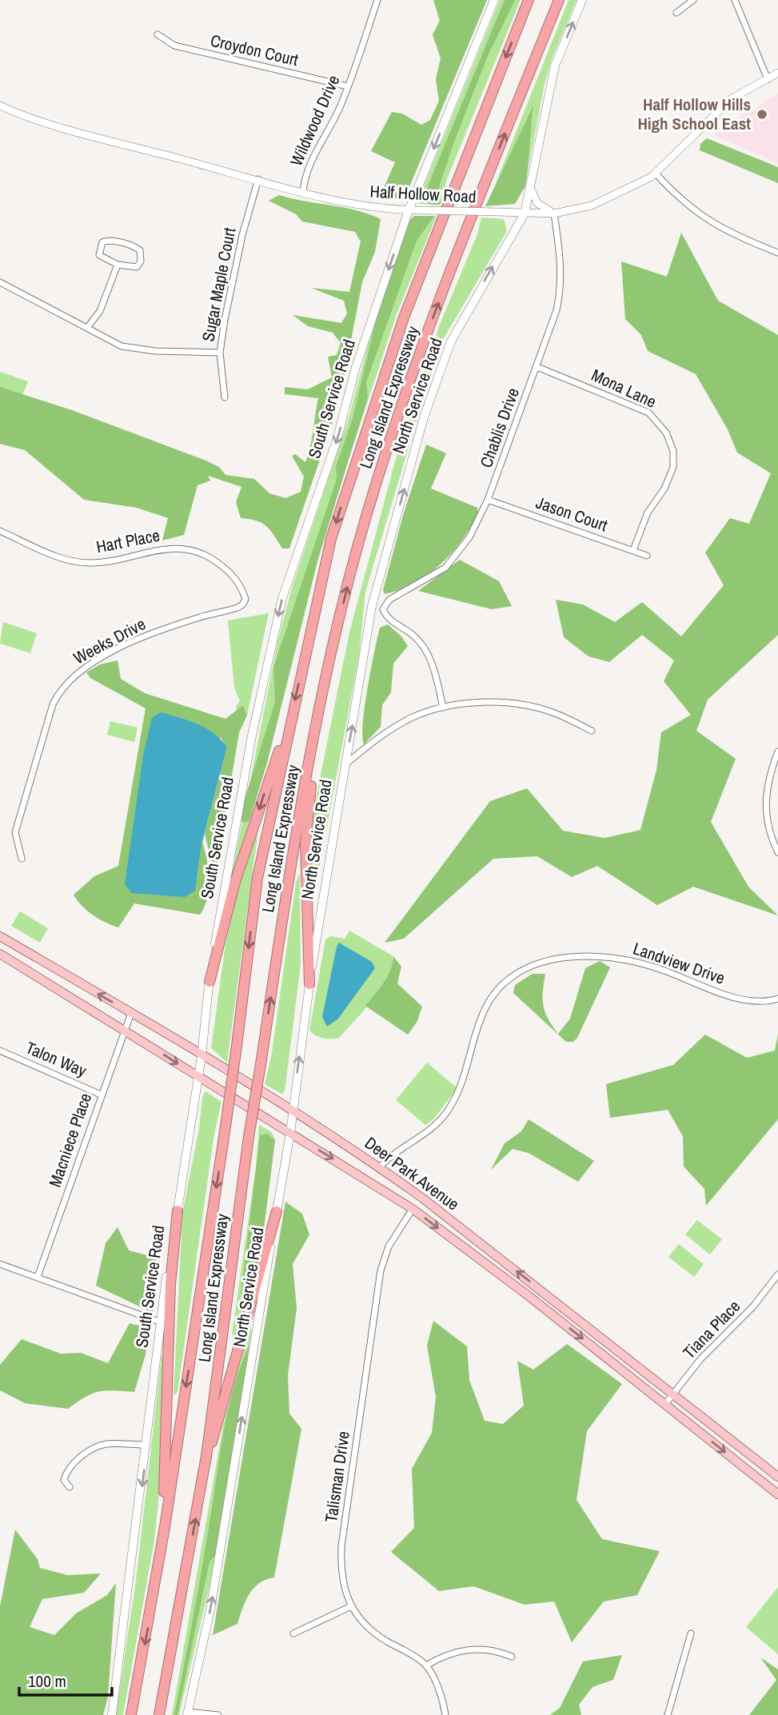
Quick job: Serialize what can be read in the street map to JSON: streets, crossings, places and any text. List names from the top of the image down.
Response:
{
  "streets": {
    "highway": ["Long Island Expressway"],
    "main road": ["North Service Road", "South Service Road", "Deer Park Avenue"],
    "street": [
      "Croydon Court",
      "Wildwood Drive",
      "Half Hollow Road",
      "Sugar Maple Court",
      "Mona Lane",
      "Chablis Drive",
      "Jason Court",
      "Hart Place",
      "Weeks Drive",
      "Landview Drive",
      "Talon Way",
      "Macniece Place",
      "Tiana Place",
      "Talisman Drive"
    ]
  },
  "crossings": [
    ["Croydon Court", "Wildwood Drive"],
    ["Wildwood Drive", "Half Hollow Road"],
    ["Half Hollow Road", "Sugar Maple Court"],
    ["Half Hollow Road", "North Service Road"],
    ["Half Hollow Road", "South Service Road"],
    ["Half Hollow Road", "Chablis Drive"],
    ["Mona Lane", "Chablis Drive"],
    ["Mona Lane", "Jason Court"],
    ["North Service Road", "Deer Park Avenue"],
    ["South Service Road", "Deer Park Avenue"],
    ["Chablis Drive", "Jason Court"],
    ["Hart Place", "Weeks Drive"],
    ["Landview Drive", "Deer Park Avenue"],
    ["Talon Way", "Macniece Place"],
    ["Macniece Place", "Deer Park Avenue"],
    ["Deer Park Avenue", "Tiana Place"],
    ["Deer Park Avenue", "Talisman Drive"]
  ],
  "one_way": ["North Service Road", "South Service Road"],
  "places": ["Half Hollow Hills High School East"],
  "scale_bar": "100 m"
}
